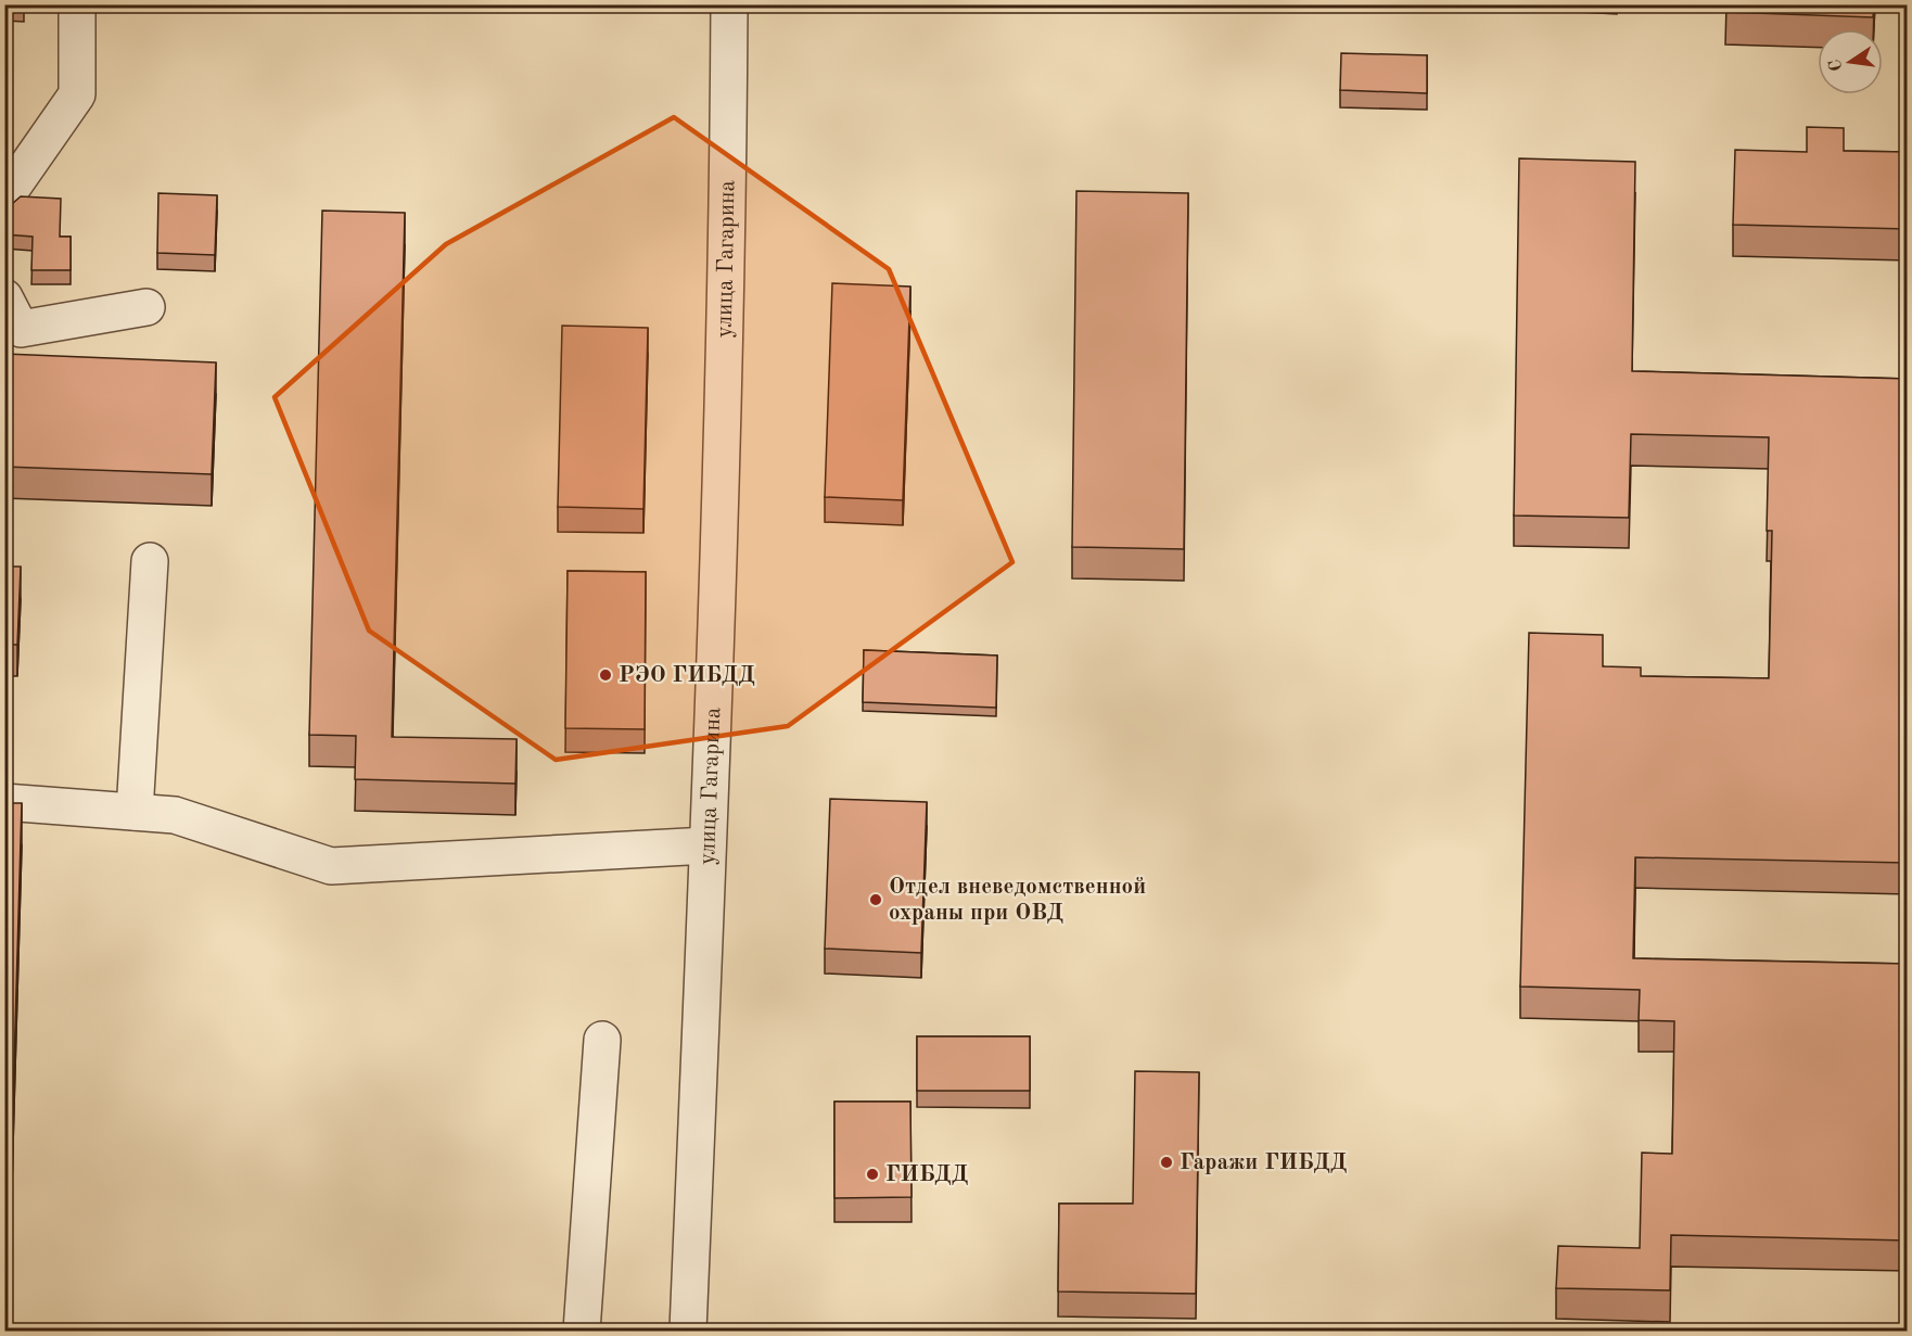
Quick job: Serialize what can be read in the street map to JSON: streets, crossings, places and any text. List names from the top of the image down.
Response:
{
  "streets": {
    "street": ["улица Гагарина"]
  },
  "places": [
    "РЭО ГИБДД",
    "Отдел вневедомственной охраны при ОВД",
    "Гаражи ГИБДД",
    "ГИБДД"
  ],
  "north": "left"
}
